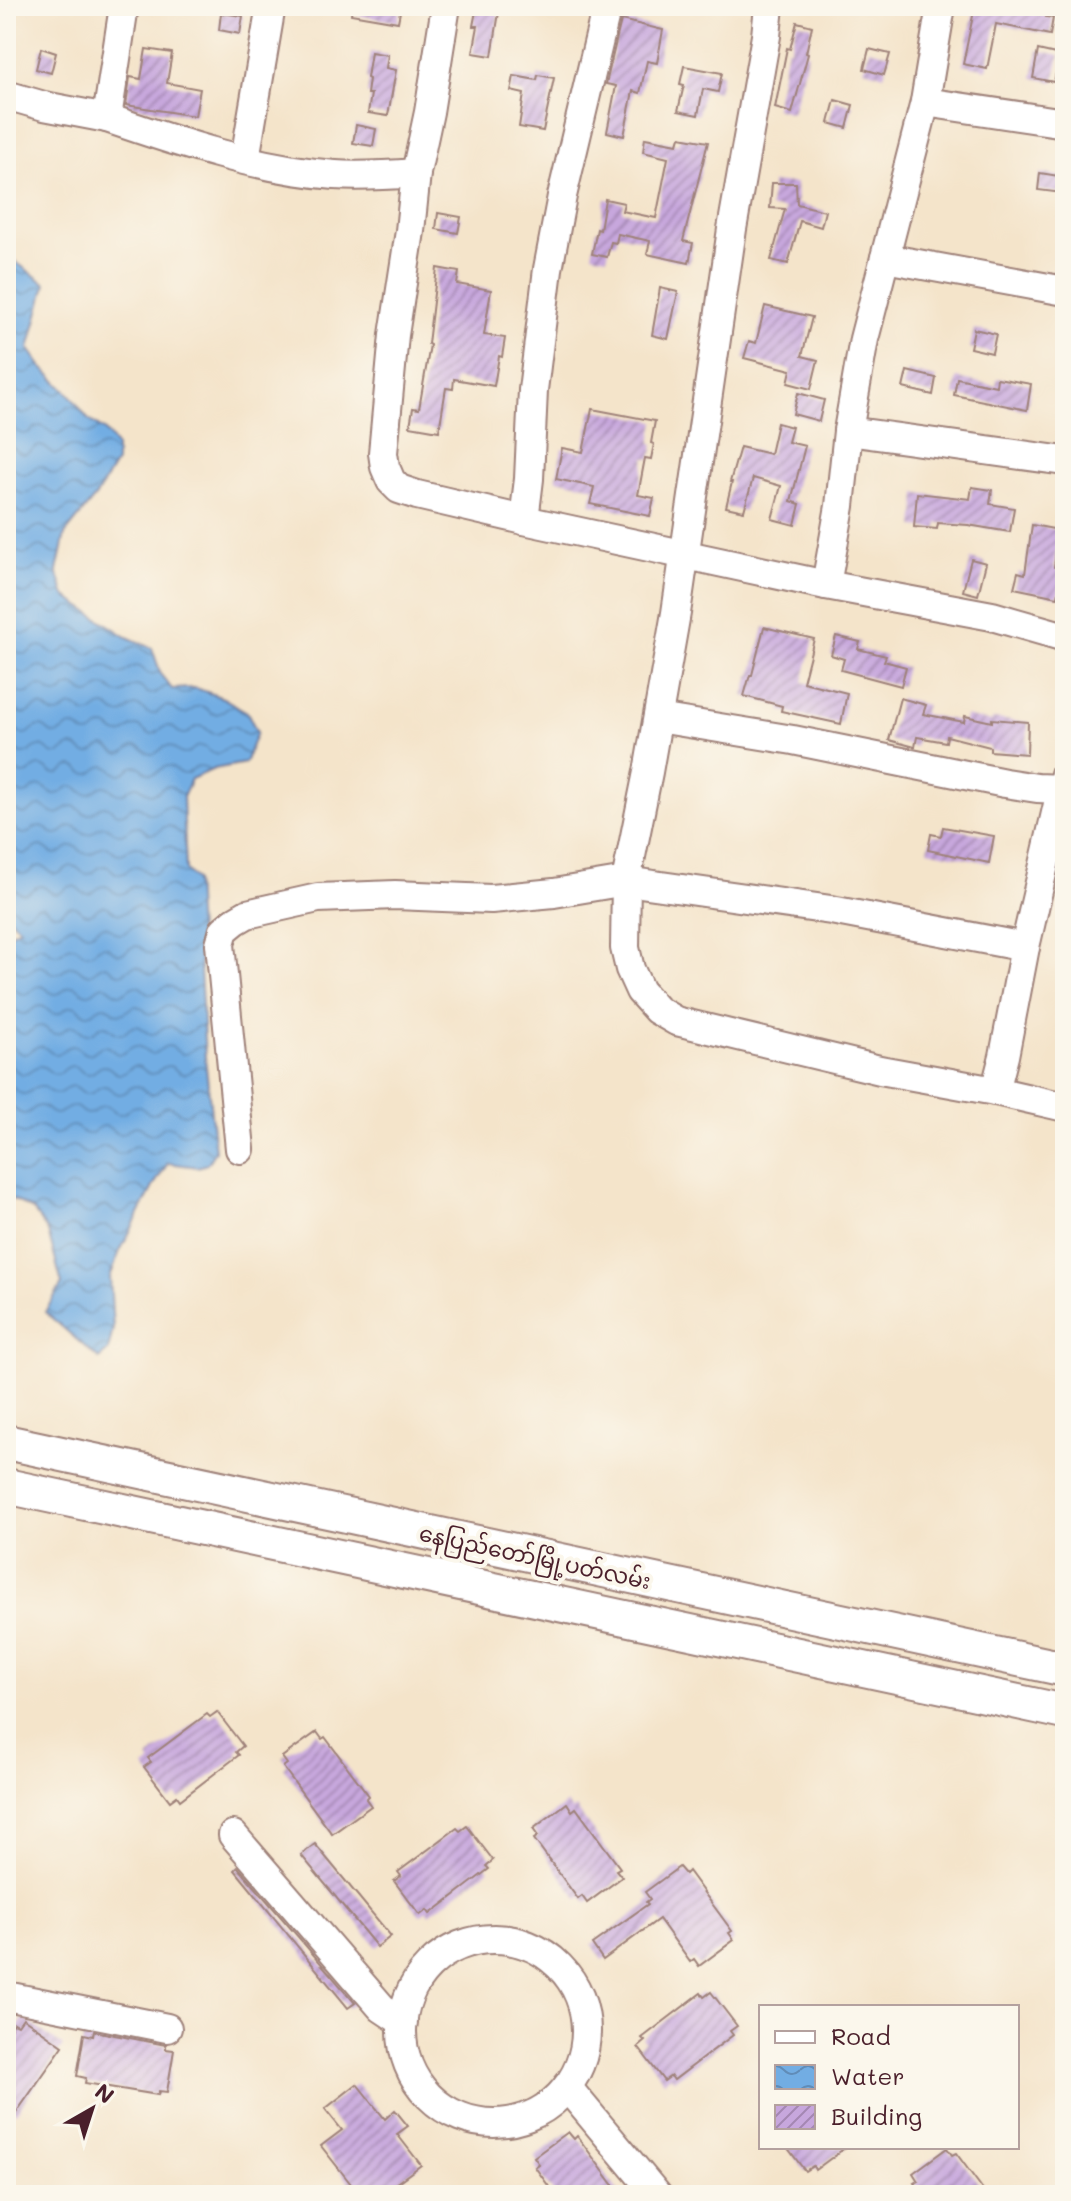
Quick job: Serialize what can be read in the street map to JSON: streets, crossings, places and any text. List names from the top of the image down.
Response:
{
  "streets": {
    "main road": ["နေပြည်တော်မြို့ပတ်လမ်း"]
  },
  "legend": ["Road", "Water", "Building"],
  "north": "top right"
}
